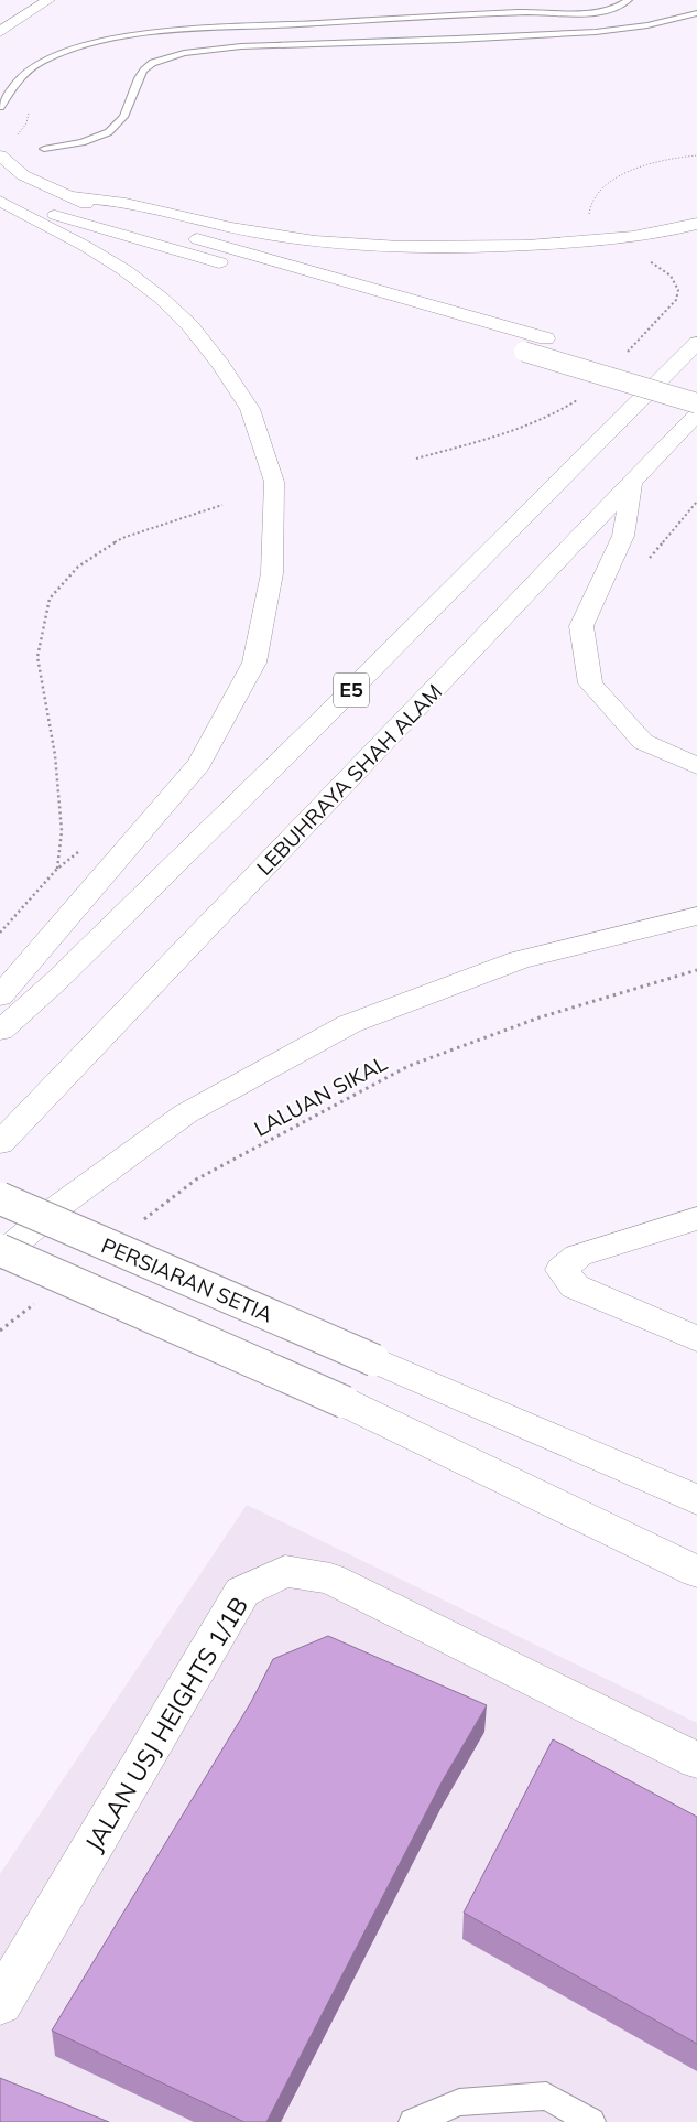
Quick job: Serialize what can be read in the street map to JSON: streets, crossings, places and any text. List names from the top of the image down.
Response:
{
  "streets": {
    "main road": [
      "E5",
      "LEBUHRAYA SHAH ALAM",
      "PERSIARAN SETIA",
      "JALAN USJ HEIGHTS 1/1B"
    ],
    "path": ["LALUAN SIKAL"]
  }
}
